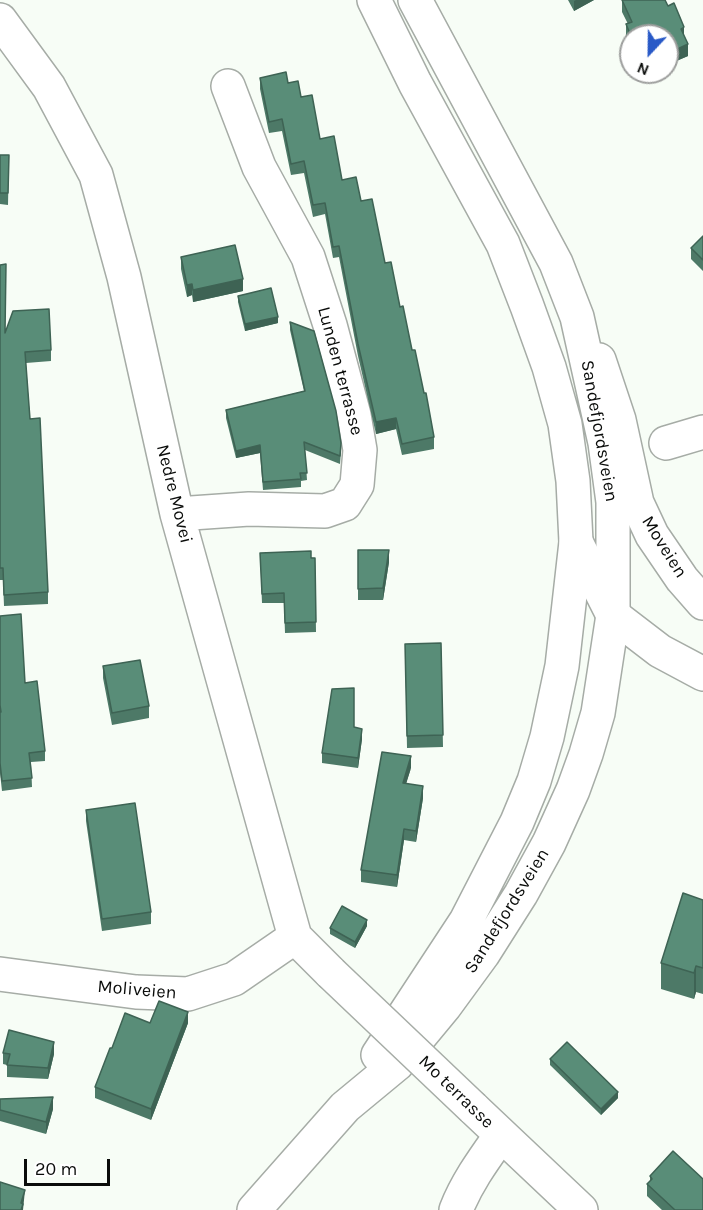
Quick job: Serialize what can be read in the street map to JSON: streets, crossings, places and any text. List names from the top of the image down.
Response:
{
  "streets": {
    "street": [
      "Lunden terrasse",
      "Sandefjordsveien",
      "Nedre Movei",
      "Moveien",
      "Moliveien",
      "Mo terrasse"
    ]
  },
  "crossings": [
    ["Lunden terrasse", "Nedre Movei"],
    ["Sandefjordsveien", "Moveien"],
    ["Nedre Movei", "Moliveien"],
    ["Nedre Movei", "Mo terrasse"]
  ],
  "scale_bar": "20 m",
  "north": "bottom"
}
